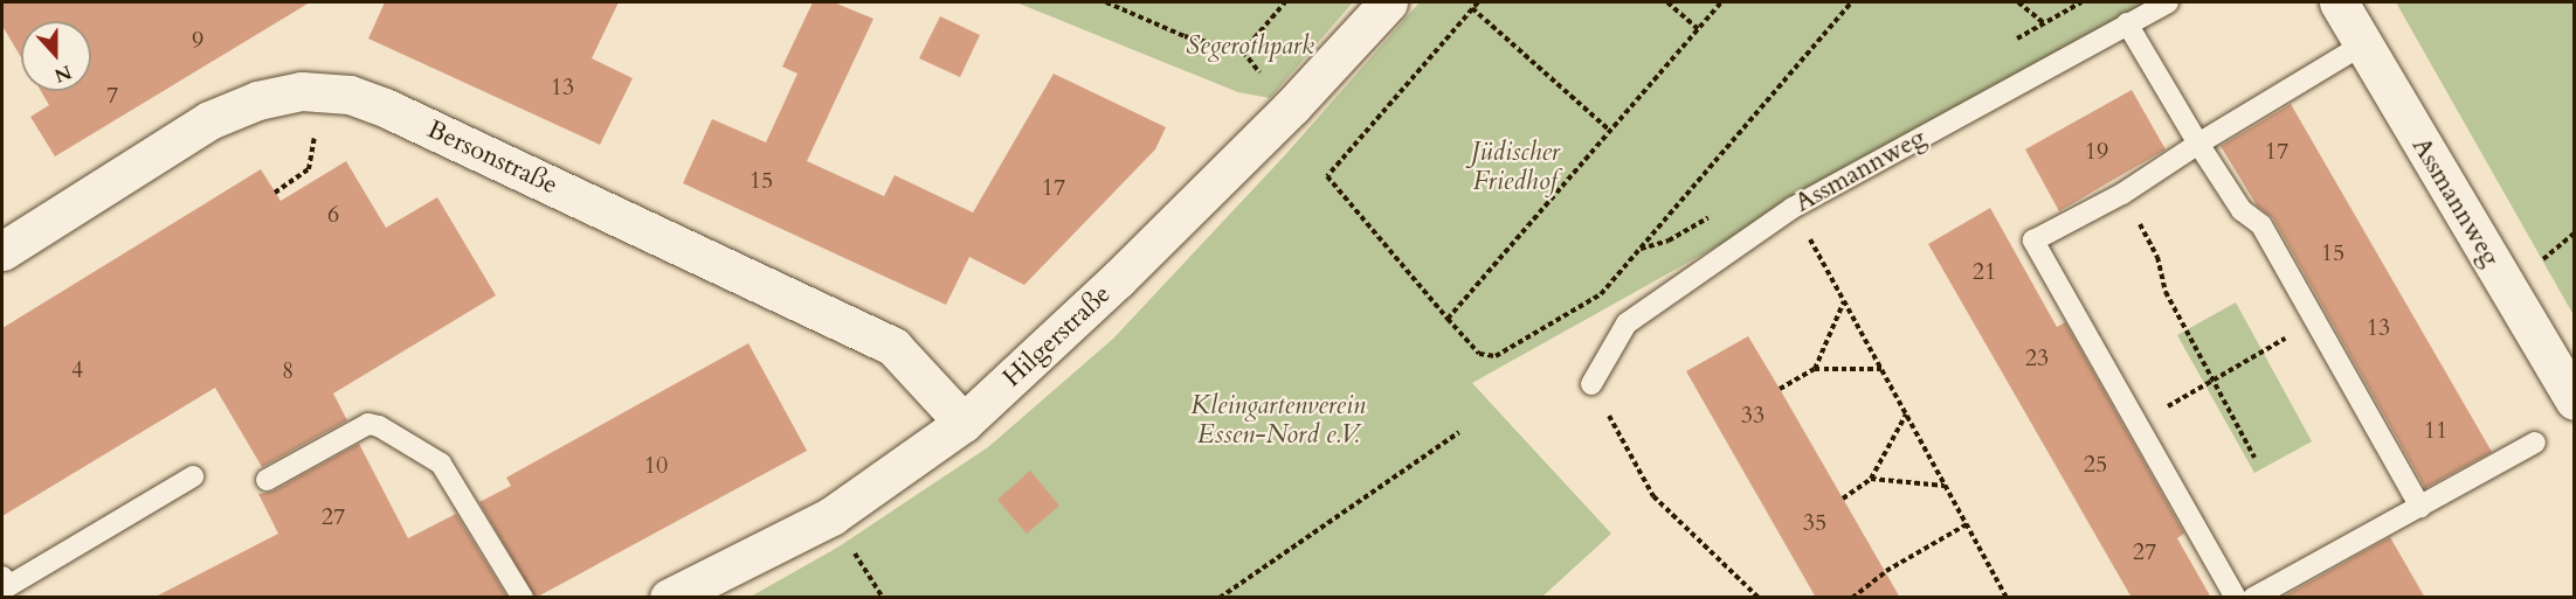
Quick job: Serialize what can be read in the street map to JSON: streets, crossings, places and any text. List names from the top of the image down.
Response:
{
  "streets": {
    "street": ["Bersonstraße", "Assmannweg", "Hilgerstraße"]
  },
  "crossings": [
    ["Bersonstraße", "Hilgerstraße"]
  ],
  "parks": ["Segerothpark", "Jüdischer Friedhof", "Kleingartenverein Essen-Nord e.V."],
  "house_numbers": [
    "9",
    "13",
    "7",
    "19",
    "17",
    "15",
    "17",
    "6",
    "15",
    "21",
    "13",
    "23",
    "4",
    "8",
    "33",
    "11",
    "25",
    "10",
    "27",
    "35",
    "27"
  ],
  "north": "bottom"
}
